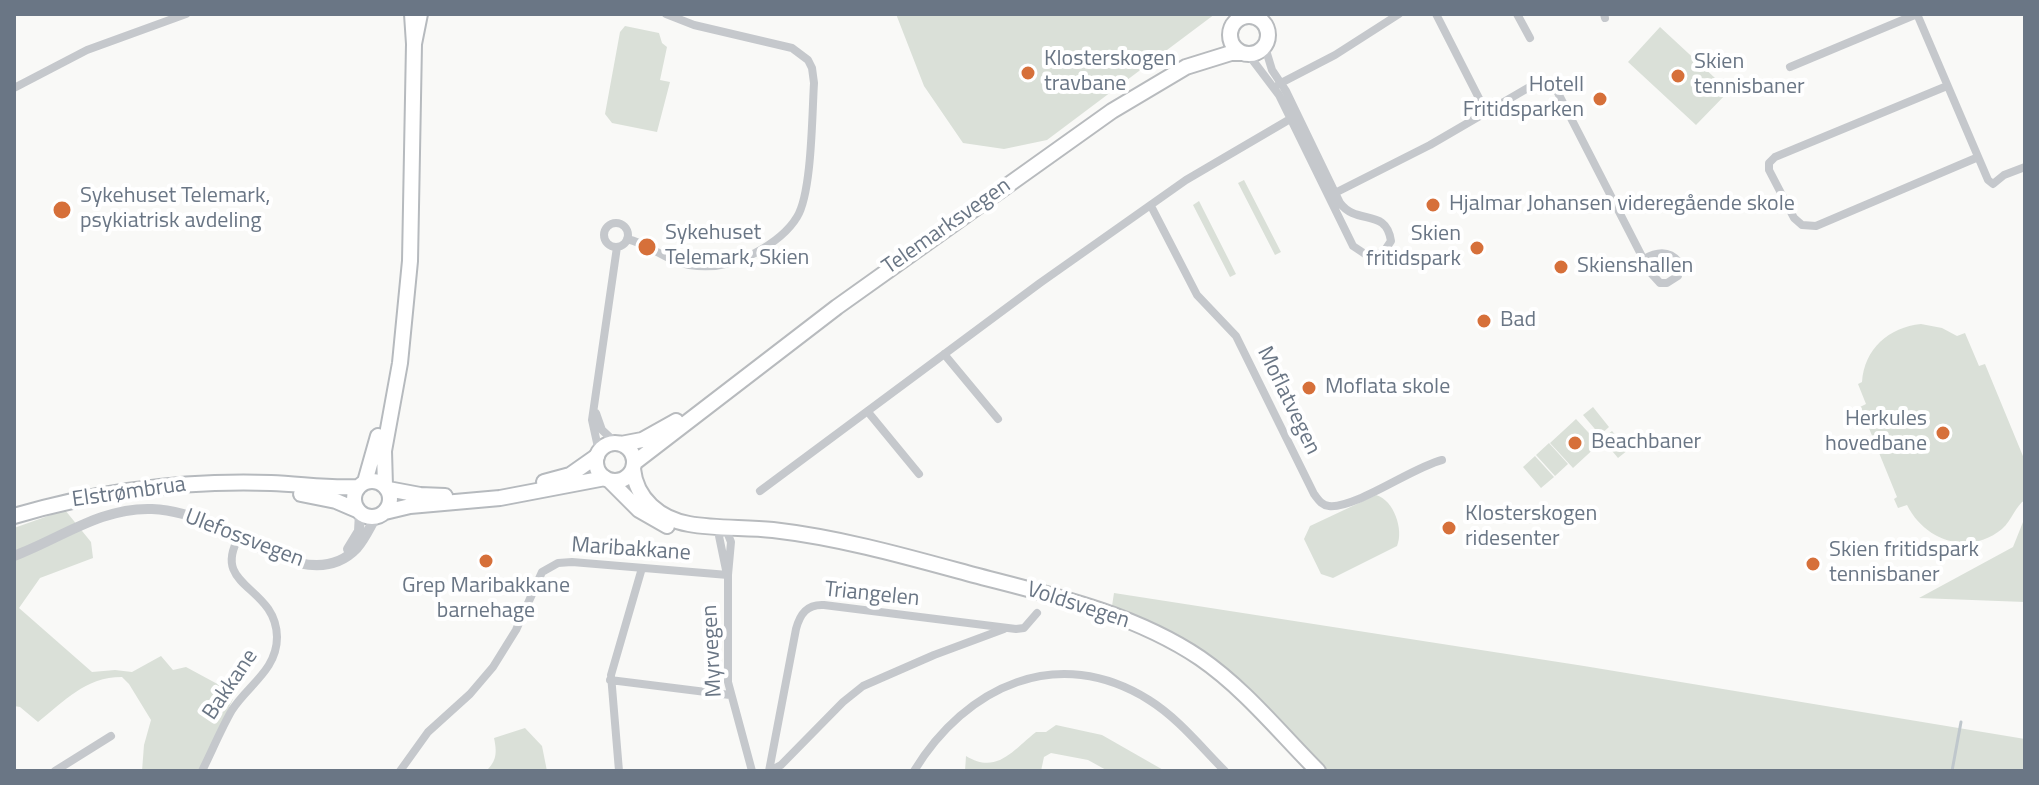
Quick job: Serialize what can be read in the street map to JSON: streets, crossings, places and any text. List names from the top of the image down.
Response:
{
  "streets": {
    "main road": ["Telemarksvegen", "Elstrømbrua", "Voldsvegen"],
    "street": [
      "Moflatvegen",
      "Ulefossvegen",
      "Maribakkane",
      "Triangelen",
      "Myrvegen",
      "Bakkane"
    ]
  },
  "crossings": [
    ["Telemarksvegen", "Voldsvegen"],
    ["Elstrømbrua", "Ulefossvegen"],
    ["Ulefossvegen", "Bakkane"],
    ["Maribakkane", "Myrvegen"],
    ["Voldsvegen", "Myrvegen"]
  ],
  "places": [
    "Klosterskogen travbane",
    "Skien tennisbaner",
    "Hotell Fritidsparken",
    "Hjalmar Johansen videregående skole",
    "Sykehuset Telemark, psykiatrisk avdeling",
    "Sykehuset Telemark, Skien",
    "Skien fritidspark",
    "Skienshallen",
    "Bad",
    "Moflata skole",
    "Herkules hovedbane",
    "Beachbaner",
    "Klosterskogen ridesenter",
    "Grep Maribakkane barnehage",
    "Skien fritidspark tennisbaner"
  ]
}
